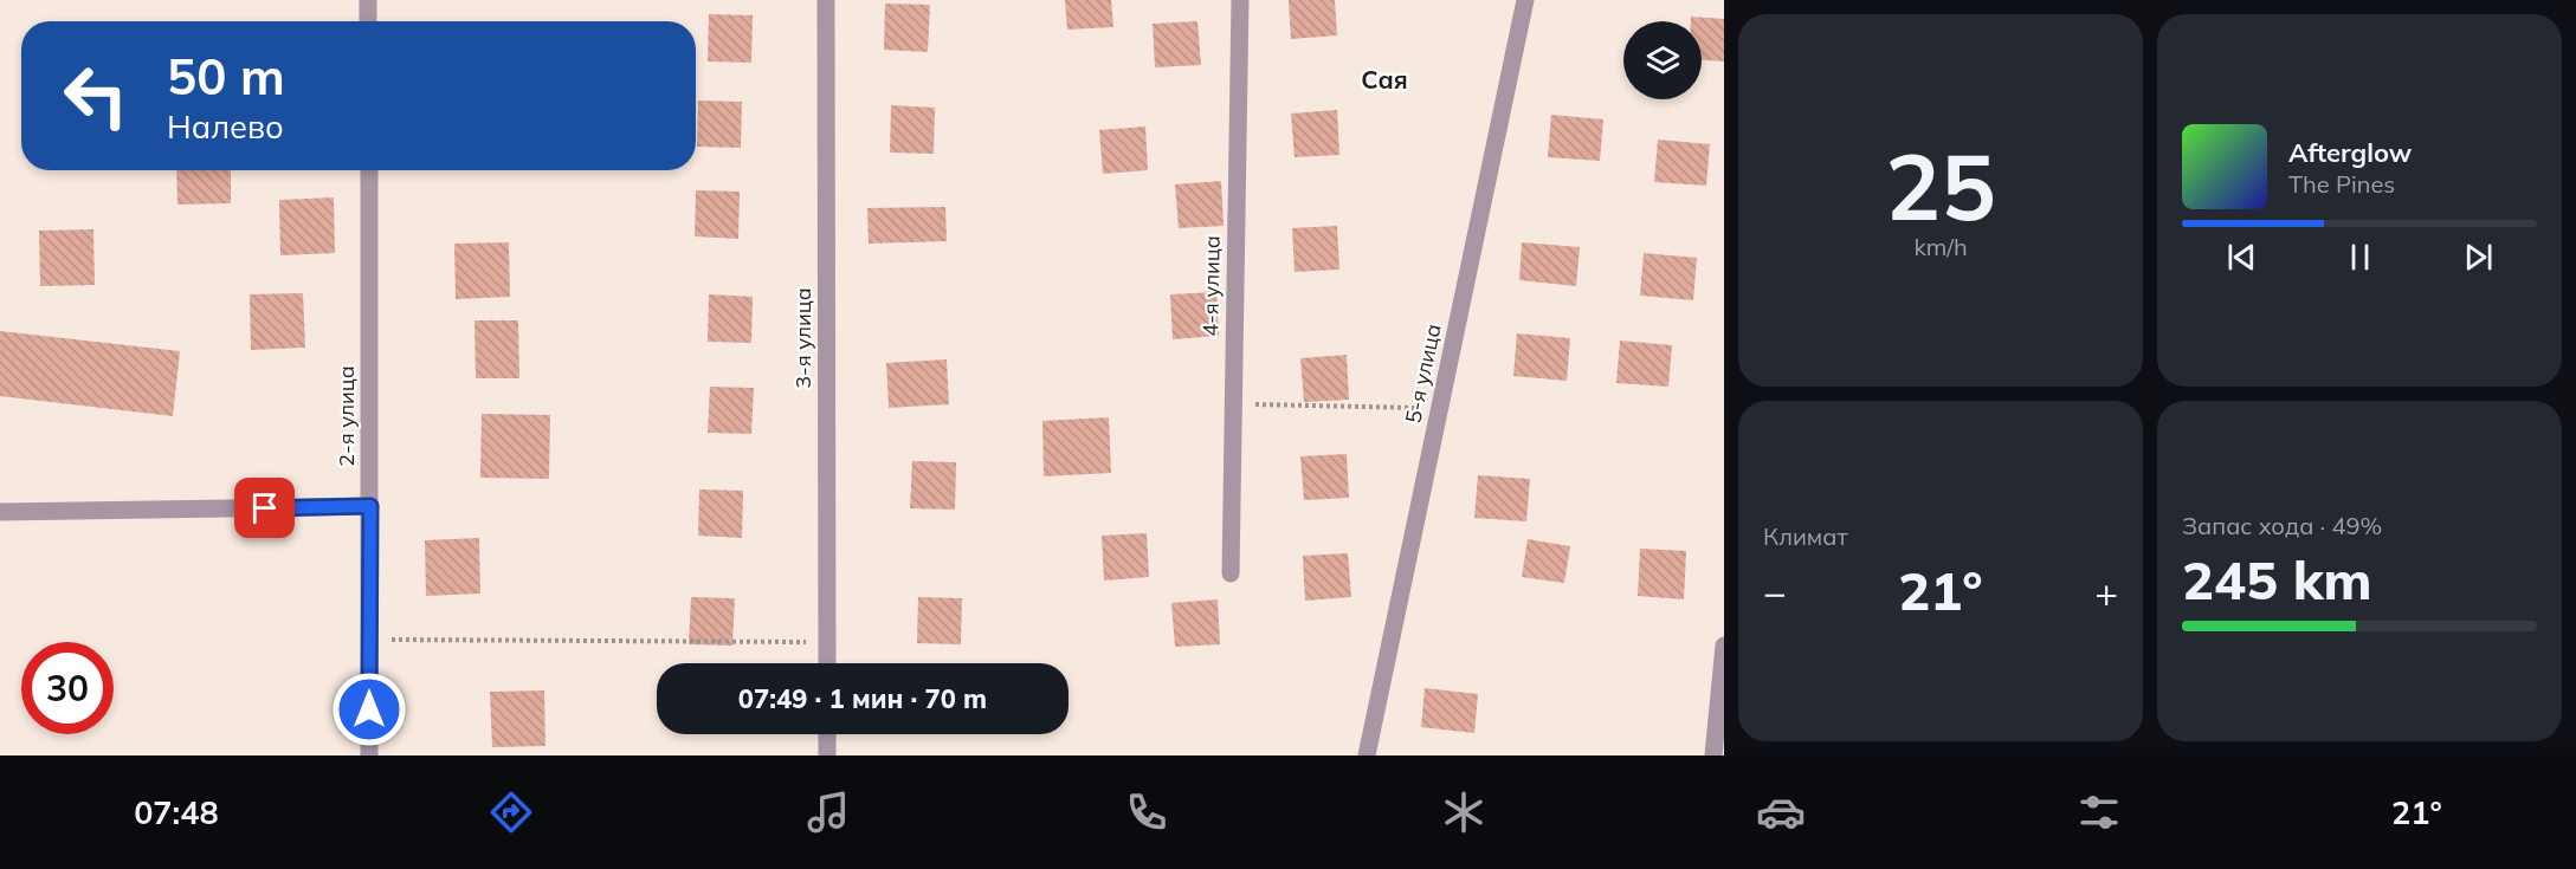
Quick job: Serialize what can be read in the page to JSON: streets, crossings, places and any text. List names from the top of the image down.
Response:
{
  "streets": {
    "street": [
      "4-я улица",
      "3-я улица",
      "5-я улица",
      "2-я улица"
    ]
  },
  "districts": ["Сая"],
  "page": {
    "tile": [
      ["25", "km/h"],
      "Климат",
      ["Запас хода · 49%", "245 km"]
    ],
    "turn": ["50 m", "Налево"],
    "song": ["Afterglow", "The Pines"],
    "heat": ["−", "21°", "+"],
    "limit": "30",
    "trip": "07:49 · 1 мин · 70 m",
    "tabs": ["07:48", "21°"]
  }
}
